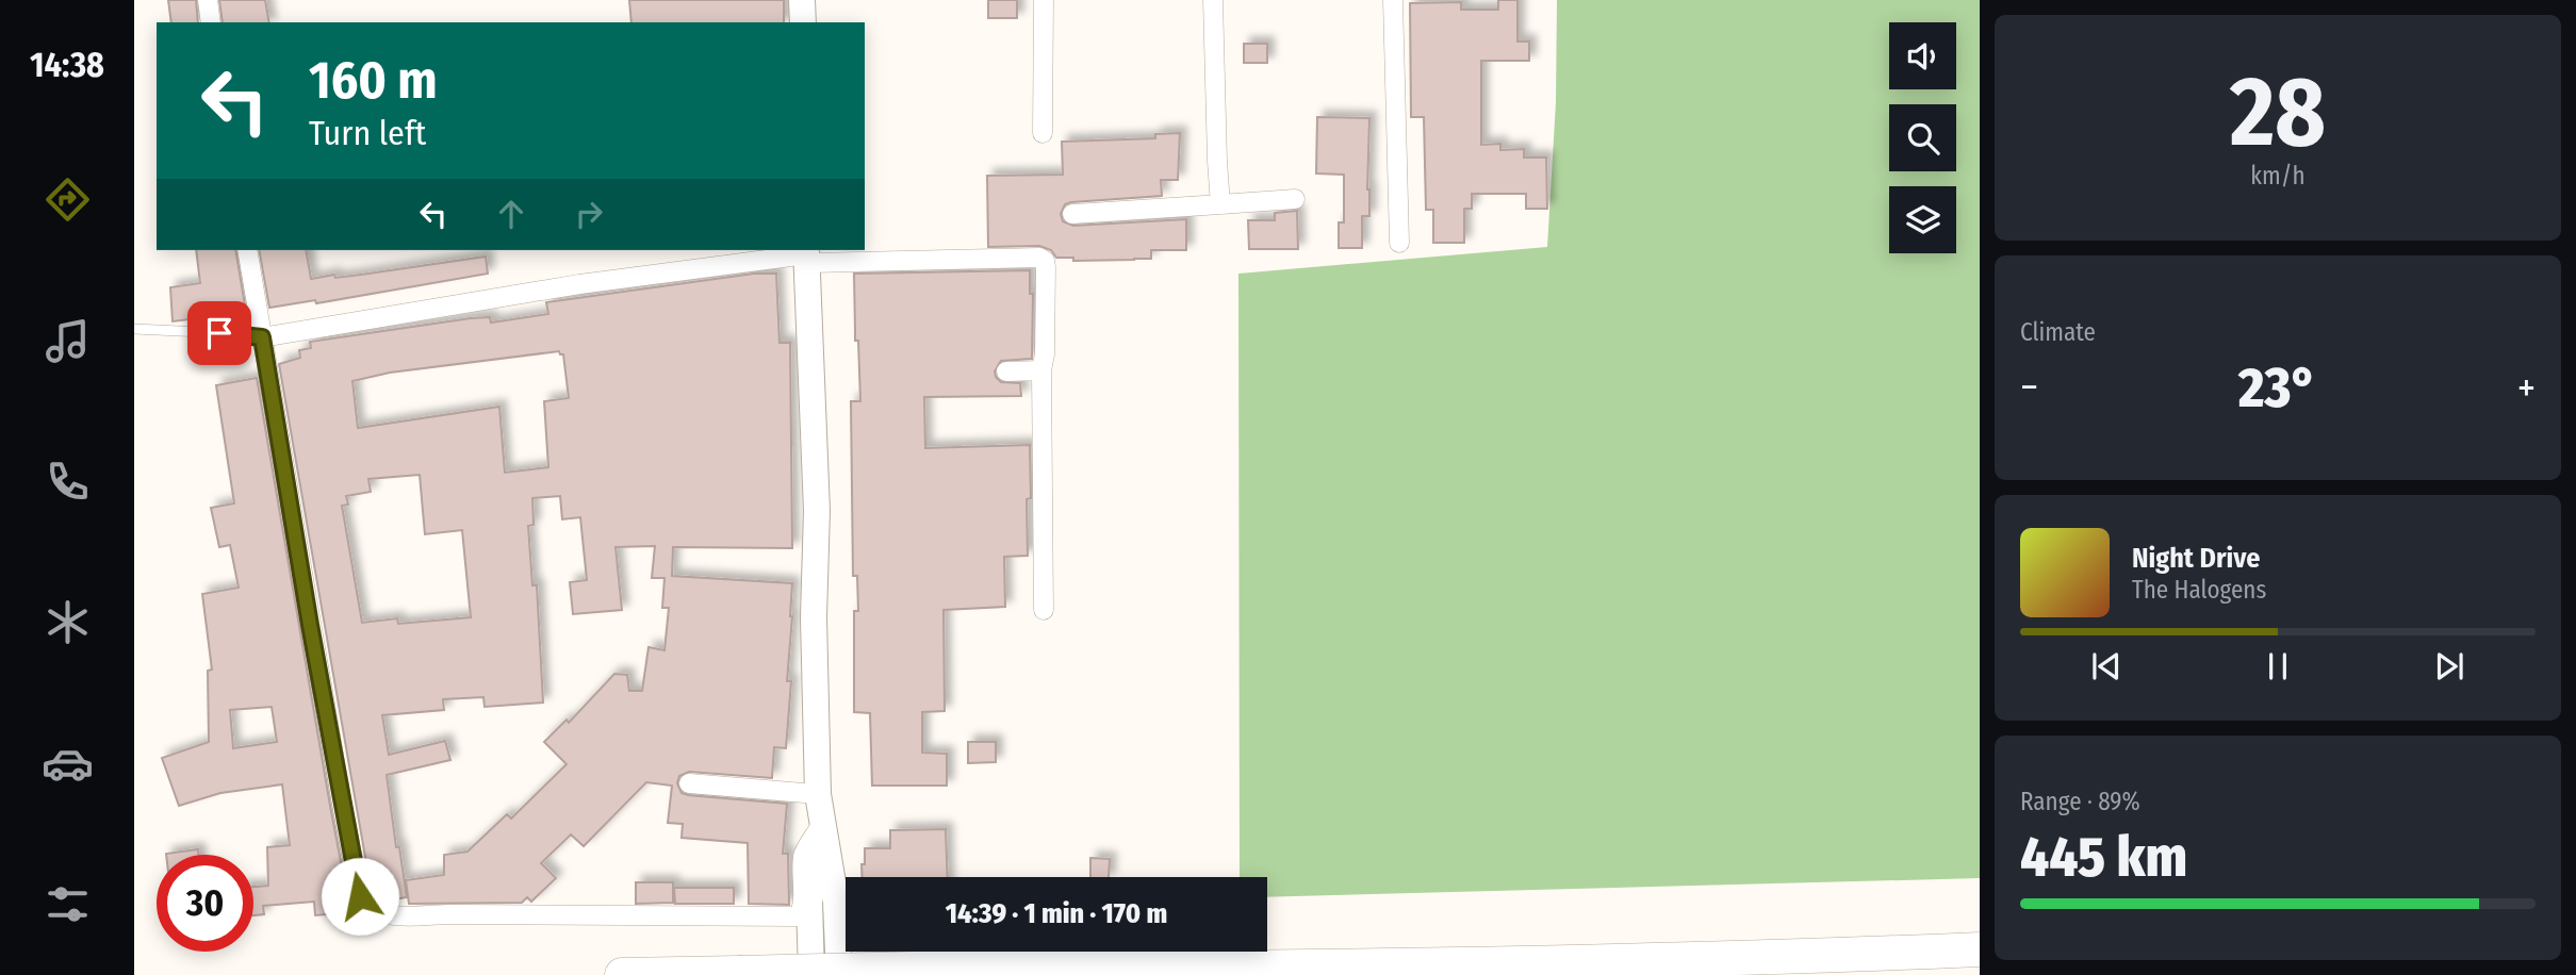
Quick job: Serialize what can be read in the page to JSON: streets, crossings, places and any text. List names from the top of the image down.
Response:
{
  "page": {
    "tabs": "14:38",
    "tile": [
      ["28", "km/h"],
      "Climate",
      ["Range · 89%", "445 km"]
    ],
    "turn": ["160 m", "Turn left"],
    "heat": ["−", "23°", "+"],
    "song": ["Night Drive", "The Halogens"],
    "limit": "30",
    "trip": "14:39 · 1 min · 170 m"
  }
}
